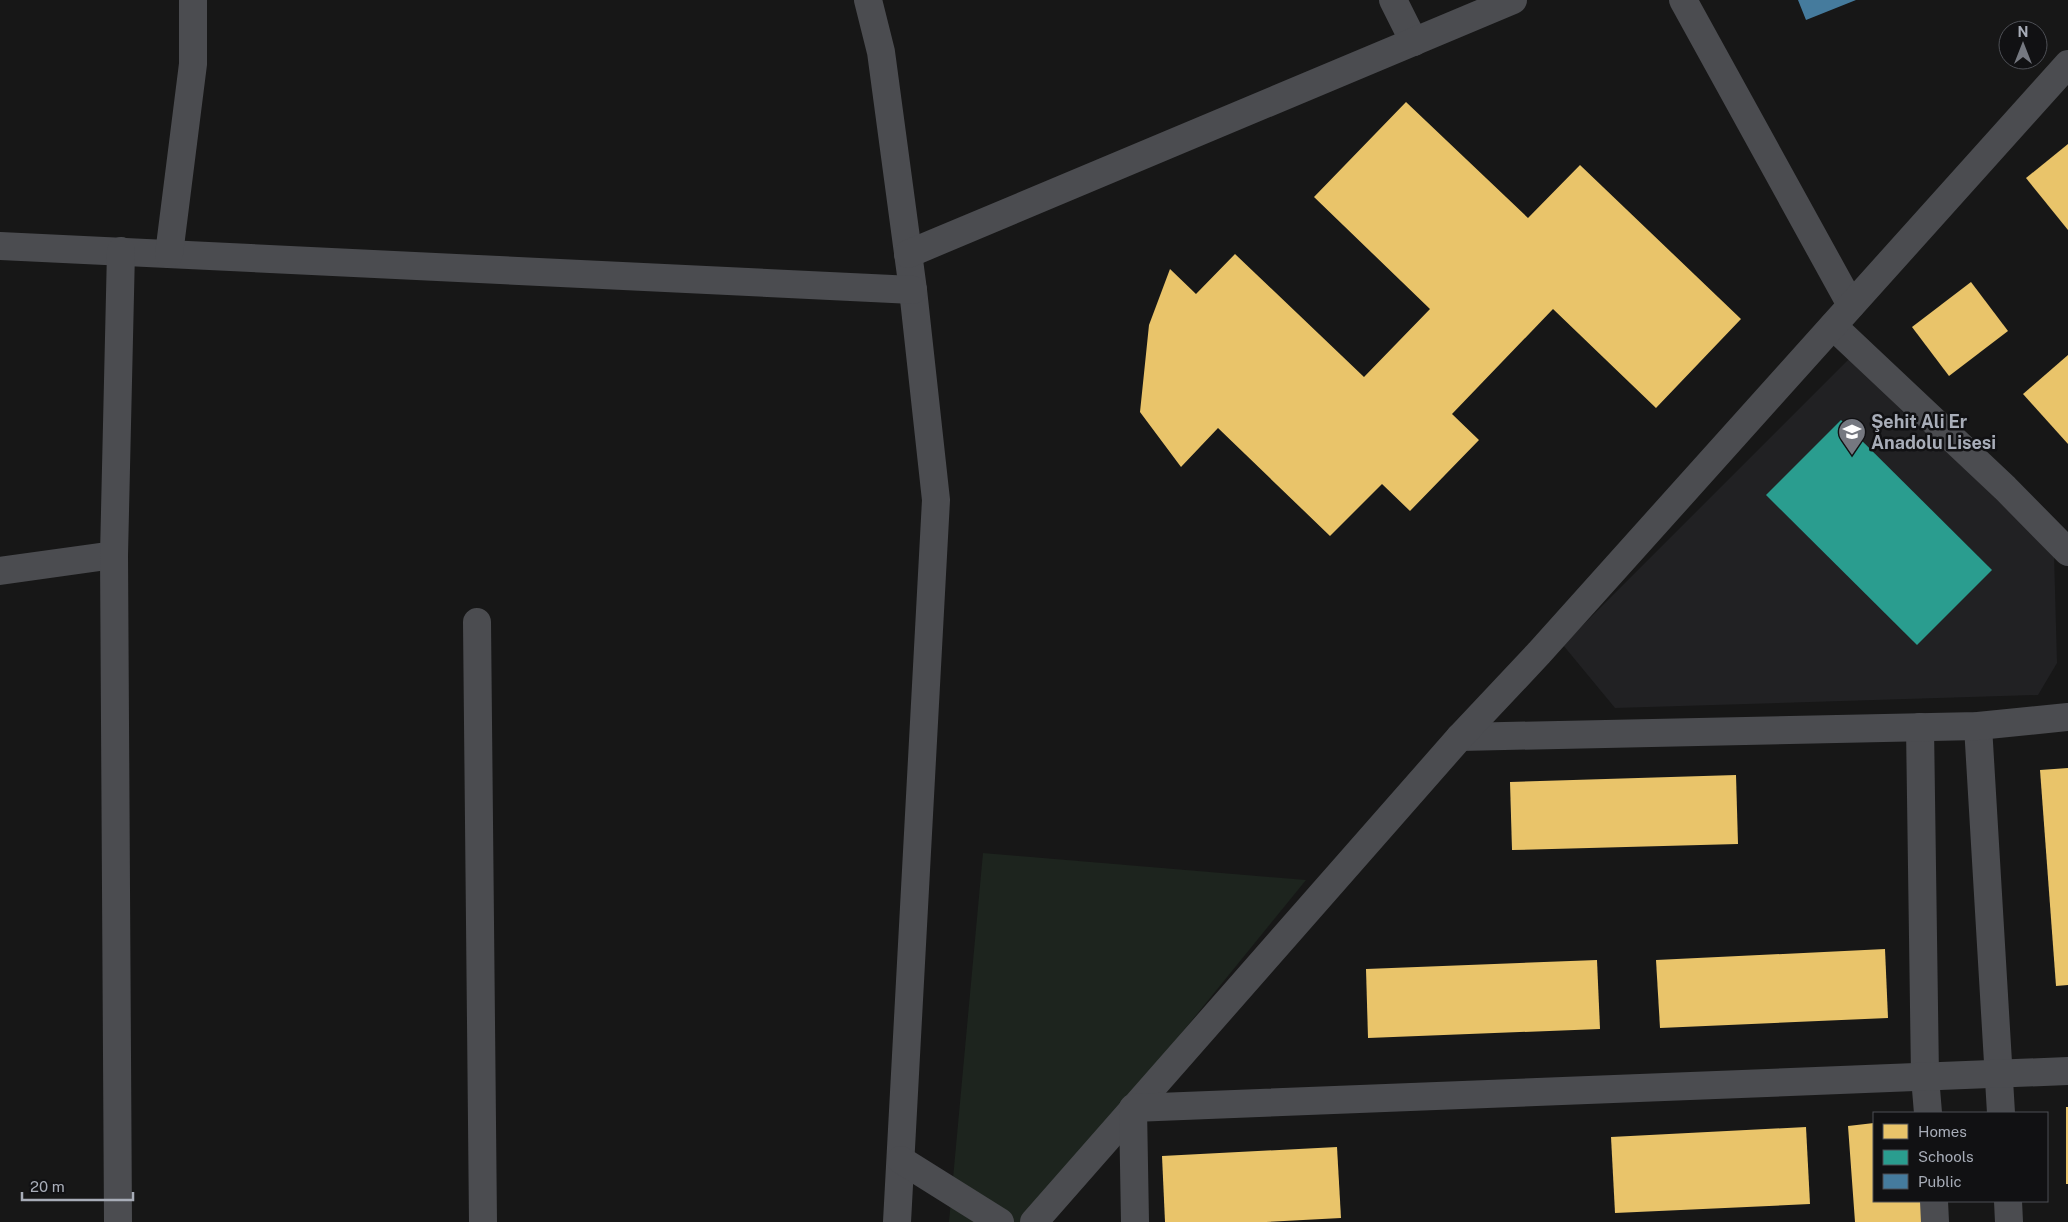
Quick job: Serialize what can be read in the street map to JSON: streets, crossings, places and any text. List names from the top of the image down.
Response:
{
  "places": {
    "school or university": ["Şehit Ali Er Anadolu Lisesi"]
  },
  "legend": ["Homes", "Schools", "Public"],
  "scale_bar": "20 m",
  "north": "top"
}
